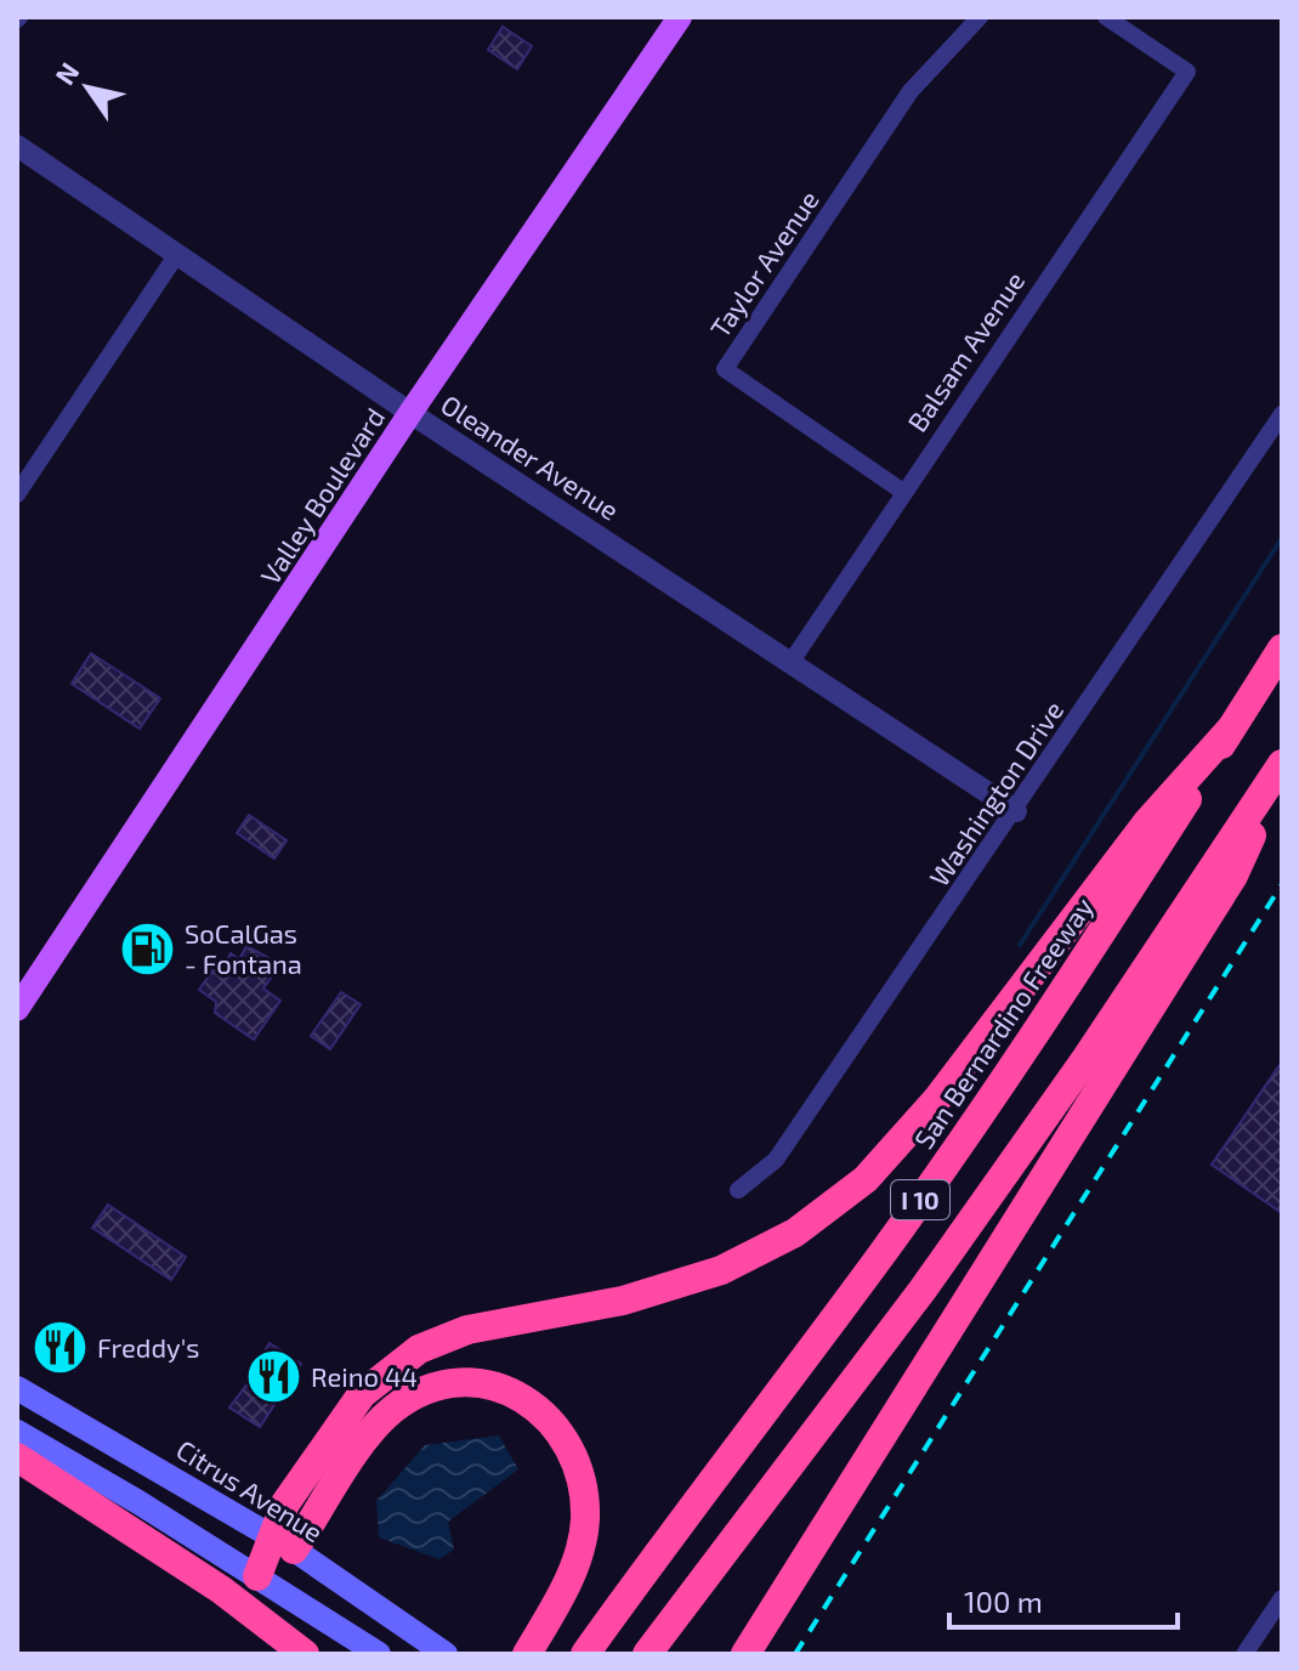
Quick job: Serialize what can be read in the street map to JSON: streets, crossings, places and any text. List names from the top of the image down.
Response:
{
  "streets": {
    "highway": ["San Bernardino Freeway", "I 10"],
    "main road": ["Valley Boulevard", "Citrus Avenue"],
    "street": [
      "Taylor Avenue",
      "Balsam Avenue",
      "Oleander Avenue",
      "Washington Drive"
    ]
  },
  "crossings": [
    ["Taylor Avenue", "Balsam Avenue"],
    ["Balsam Avenue", "Oleander Avenue"],
    ["Oleander Avenue", "Valley Boulevard"],
    ["Oleander Avenue", "Washington Drive"]
  ],
  "places": {
    "fuel station": ["SoCalGas - Fontana"],
    "restaurant": ["Freddy's", "Reino 44"]
  },
  "scale_bar": "100 m",
  "north": "top left"
}
